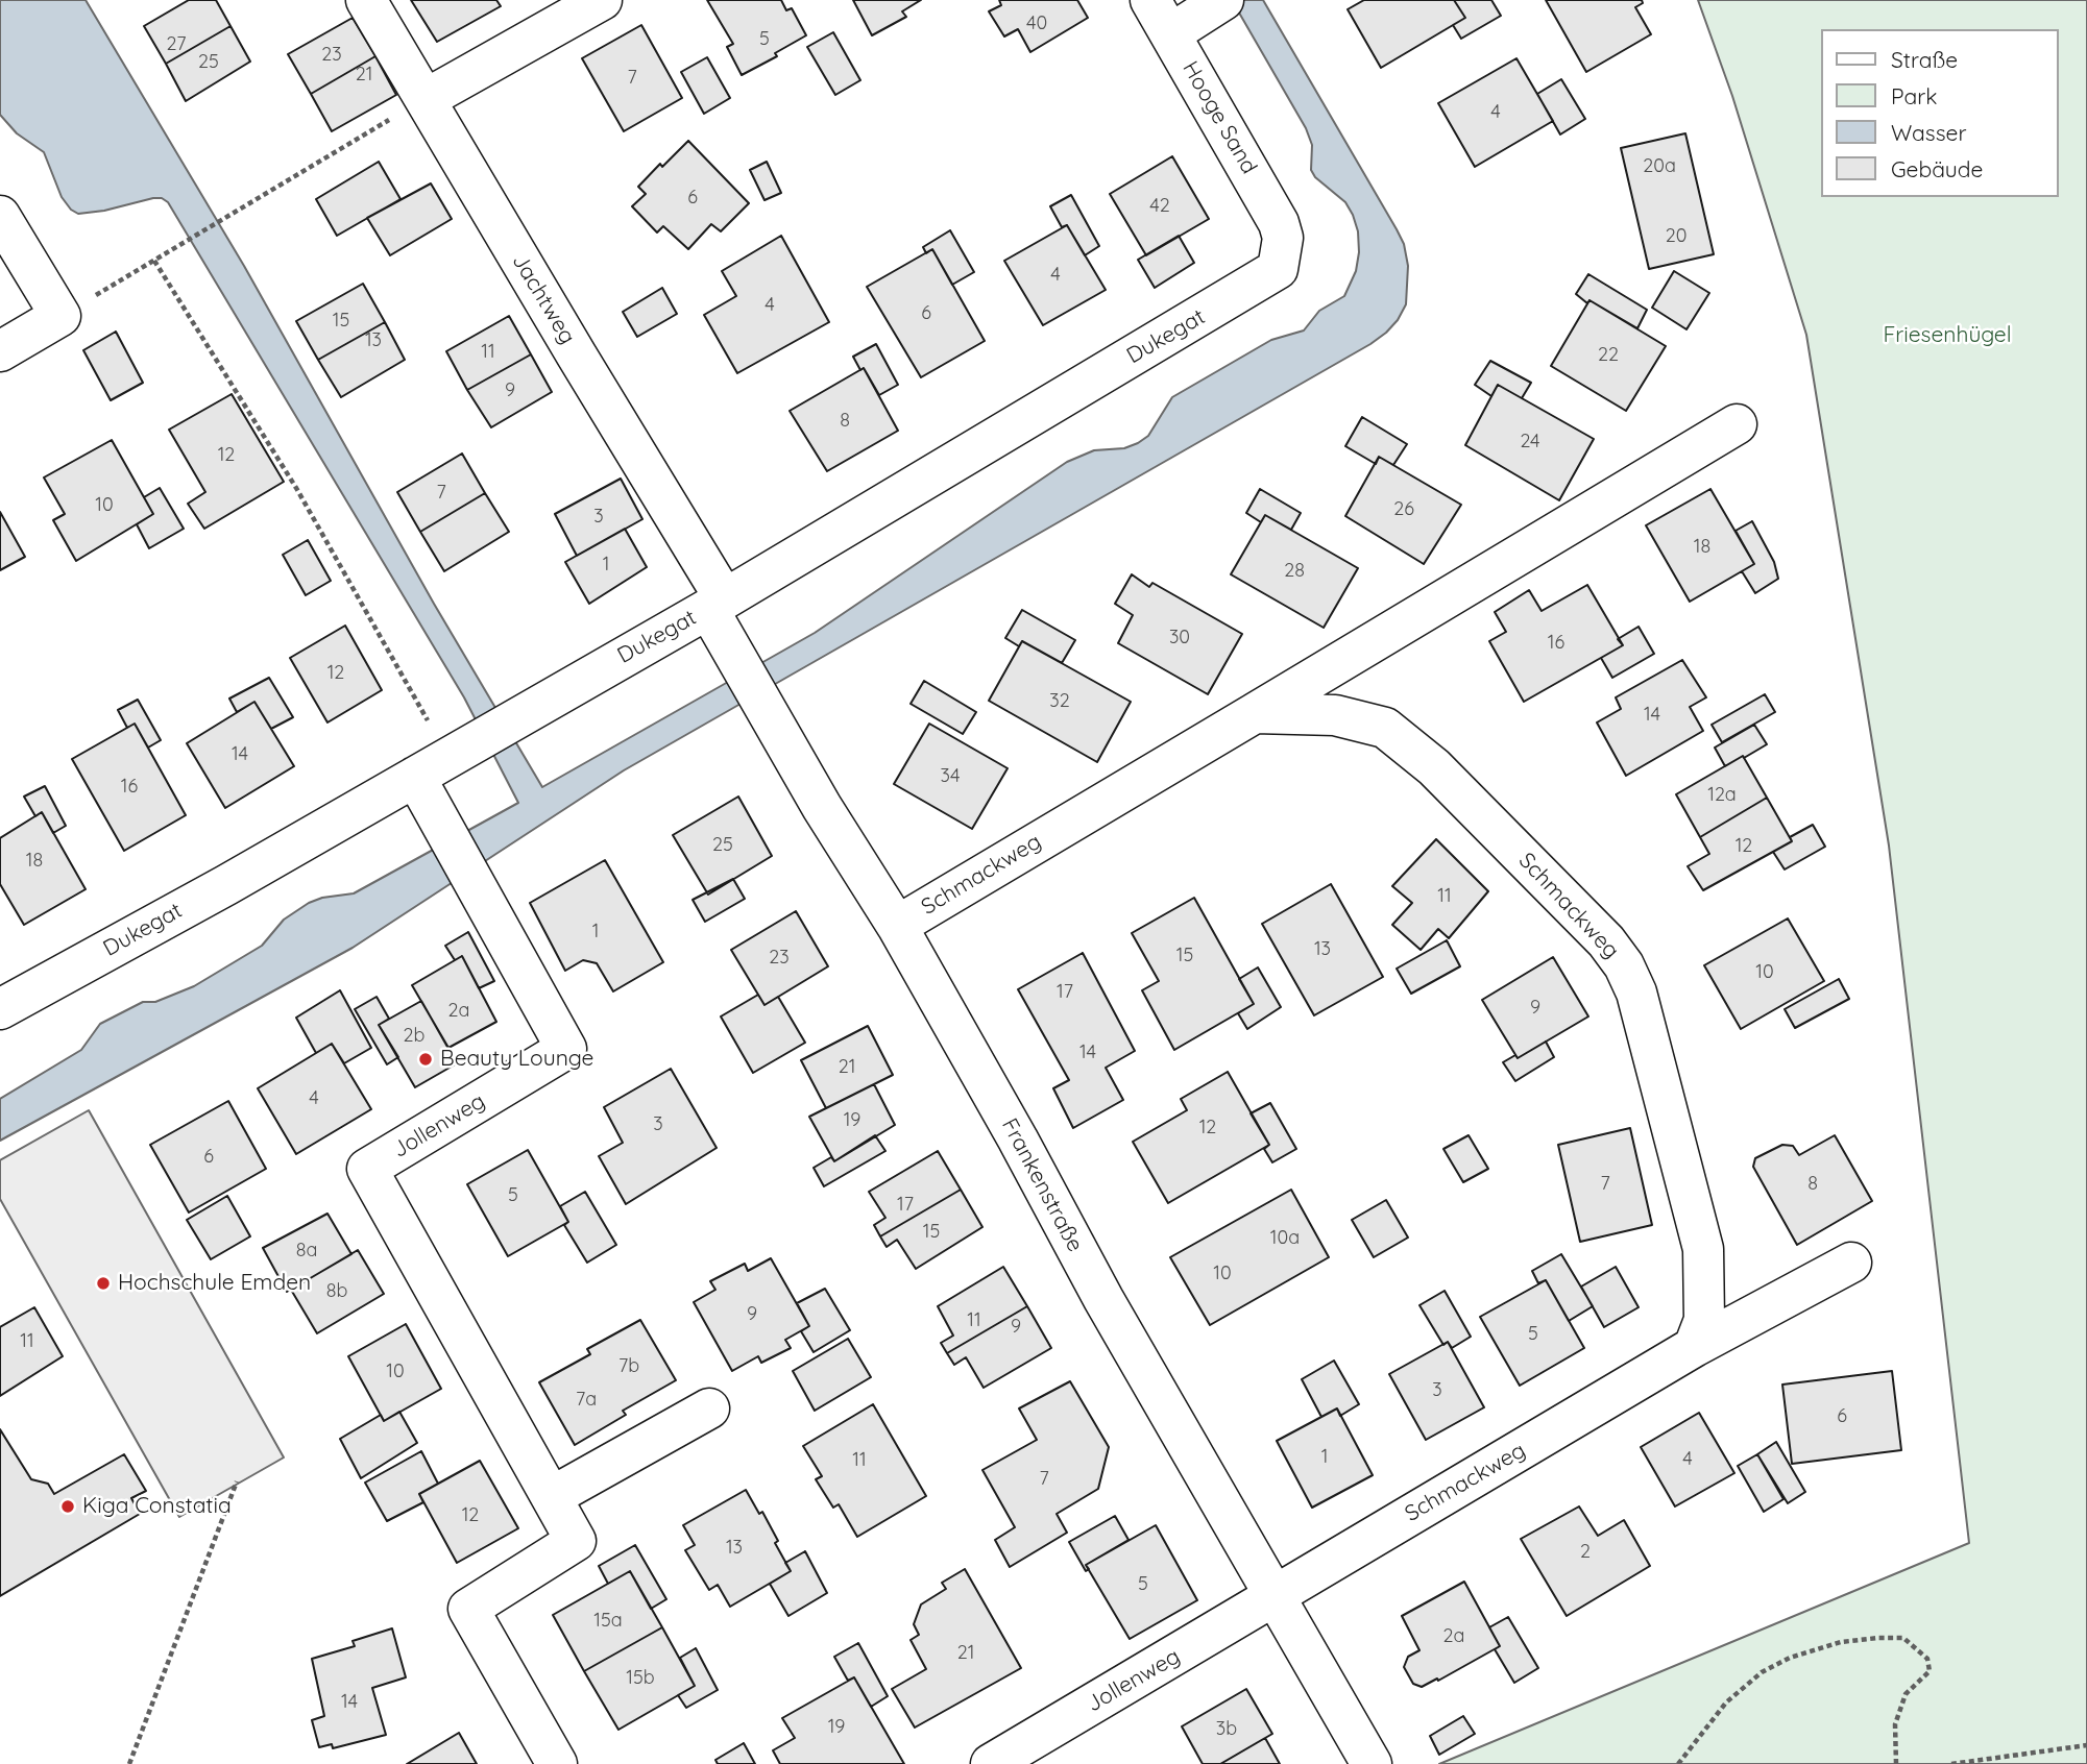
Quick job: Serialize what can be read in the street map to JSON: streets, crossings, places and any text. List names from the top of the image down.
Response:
{
  "streets": {
    "street": [
      "Hooge Sand",
      "Jachtweg",
      "Dukegat",
      "Schmackweg",
      "Jollenweg",
      "Frankenstraße"
    ]
  },
  "crossings": [
    ["Hooge Sand", "Dukegat"],
    ["Jachtweg", "Dukegat"],
    ["Jachtweg", "Frankenstraße"],
    ["Dukegat", "Jollenweg"],
    ["Dukegat", "Frankenstraße"],
    ["Schmackweg", "Jollenweg"],
    ["Schmackweg", "Frankenstraße"],
    ["Jollenweg", "Frankenstraße"]
  ],
  "parks": ["Friesenhügel"],
  "places": ["Beauty Lounge", "Hochschule Emden", "Kiga Constatia"],
  "house_numbers": [
    "40",
    "5",
    "27",
    "23",
    "25",
    "21",
    "7",
    "4",
    "20a",
    "6",
    "42",
    "20",
    "4",
    "4",
    "6",
    "15",
    "13",
    "11",
    "22",
    "9",
    "8",
    "24",
    "12",
    "7",
    "10",
    "26",
    "3",
    "18",
    "1",
    "28",
    "30",
    "16",
    "12",
    "32",
    "14",
    "14",
    "34",
    "16",
    "12a",
    "25",
    "12",
    "18",
    "11",
    "1",
    "13",
    "15",
    "23",
    "10",
    "17",
    "9",
    "2a",
    "2b",
    "14",
    "21",
    "4",
    "19",
    "3",
    "12",
    "6",
    "7",
    "8",
    "5",
    "17",
    "15",
    "10a",
    "8a",
    "10",
    "8b",
    "9",
    "11",
    "9",
    "5",
    "11",
    "7b",
    "10",
    "3",
    "7a",
    "6",
    "1",
    "4",
    "11",
    "7",
    "12",
    "13",
    "2",
    "5",
    "15a",
    "2a",
    "21",
    "15b",
    "14",
    "19",
    "3b"
  ],
  "legend": [
    "Straße",
    "Park",
    "Wasser",
    "Gebäude"
  ]
}
